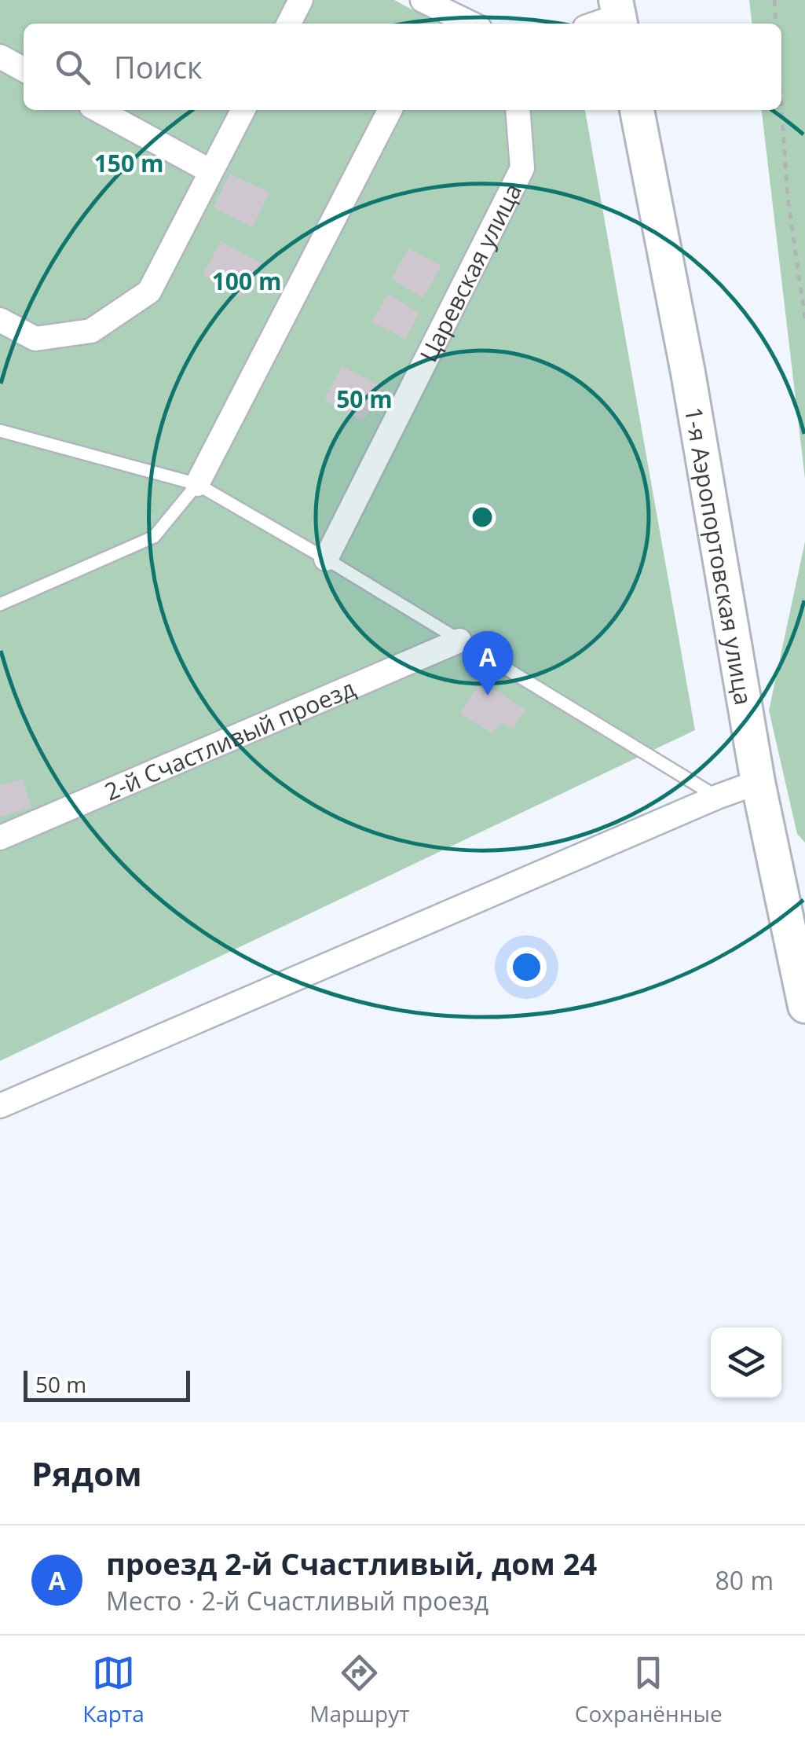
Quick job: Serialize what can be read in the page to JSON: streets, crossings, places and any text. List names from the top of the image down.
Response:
{
  "streets": {
    "street": ["Царевская улица", "1-я Аэропортовская улица", "2-й Счастливый проезд"]
  },
  "scale_bar": "50 m",
  "page": {
    "search": "Поиск",
    "pins": "A",
    "scale": "50 m",
    "heading": "Рядом",
    "list": [
      {
        "mark": "A",
        "name": "проезд 2-й Счастливый, дом 24",
        "note": "Место · 2-й Счастливый проезд",
        "value": "80 m"
      }
    ],
    "nav": ["Карта", "Маршрут", "Сохранённые"]
  },
  "rings": ["150 m", "100 m", "50 m"]
}
